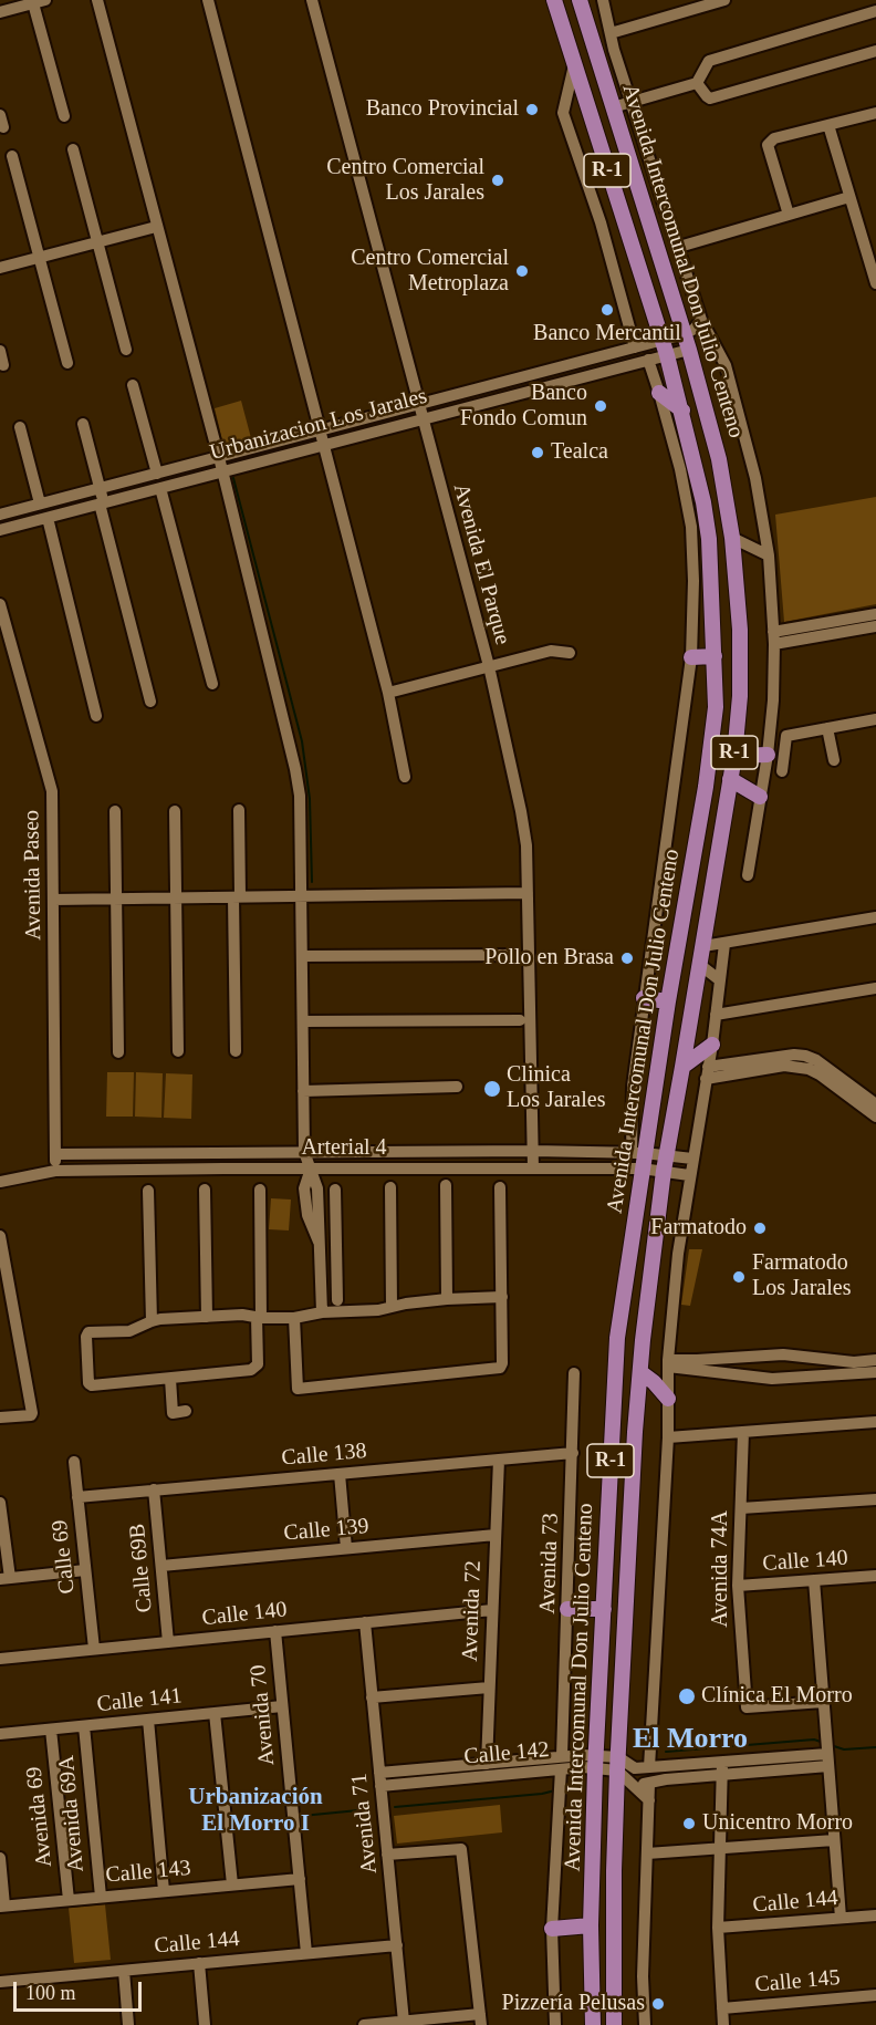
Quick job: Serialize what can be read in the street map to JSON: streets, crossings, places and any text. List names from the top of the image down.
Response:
{
  "streets": {
    "main road": ["R-1", "Avenida Intercomunal Don Julio Centeno"],
    "street": [
      "Urbanizacion Los Jarales",
      "Avenida El Parque",
      "Avenida Paseo",
      "Arterial 4",
      "Calle 138",
      "Calle 139",
      "Calle 69",
      "Calle 140",
      "Avenida 73",
      "Calle 69B",
      "Avenida 74A",
      "Avenida 72",
      "Calle 141",
      "Avenida 70",
      "Calle 142",
      "Avenida 69A",
      "Avenida 69",
      "Avenida 71",
      "Calle 143",
      "Calle 144",
      "Calle 145"
    ]
  },
  "crossings": [
    ["Avenida Intercomunal Don Julio Centeno", "Urbanizacion Los Jarales"],
    ["Avenida Intercomunal Don Julio Centeno", "Arterial 4"],
    ["Avenida Intercomunal Don Julio Centeno", "Avenida 73"],
    ["Avenida Intercomunal Don Julio Centeno", "Calle 142"],
    ["Urbanizacion Los Jarales", "Avenida El Parque"],
    ["Avenida El Parque", "Arterial 4"],
    ["Avenida Paseo", "Arterial 4"],
    ["Calle 138", "Calle 69"],
    ["Calle 138", "Avenida 73"],
    ["Calle 138", "Calle 69B"],
    ["Calle 138", "Avenida 72"],
    ["Calle 139", "Calle 69B"],
    ["Calle 139", "Avenida 72"],
    ["Calle 69", "Calle 140"],
    ["Calle 140", "Calle 69B"],
    ["Calle 140", "Avenida 74A"],
    ["Calle 140", "Avenida 72"],
    ["Calle 140", "Avenida 70"],
    ["Calle 140", "Avenida 71"],
    ["Avenida 73", "Calle 142"],
    ["Avenida 72", "Calle 142"],
    ["Calle 141", "Avenida 70"],
    ["Calle 141", "Avenida 69A"],
    ["Calle 141", "Avenida 69"],
    ["Avenida 70", "Calle 143"],
    ["Avenida 70", "Calle 144"],
    ["Calle 142", "Avenida 71"],
    ["Avenida 69A", "Calle 143"],
    ["Avenida 69", "Calle 143"],
    ["Avenida 71", "Calle 144"]
  ],
  "districts": ["El Morro", "Urbanización El Morro I"],
  "places": [
    "Banco Provincial",
    "Centro Comercial Los Jarales",
    "Centro Comercial Metroplaza",
    "Banco Mercantil",
    "Banco Fondo Comun",
    "Tealca",
    "Pollo en Brasa",
    "Clinica Los Jarales",
    "Farmatodo",
    "Farmatodo Los Jarales",
    "Clínica El Morro",
    "Unicentro Morro",
    "Pizzería Pelusas"
  ],
  "scale_bar": "100 m"
}
